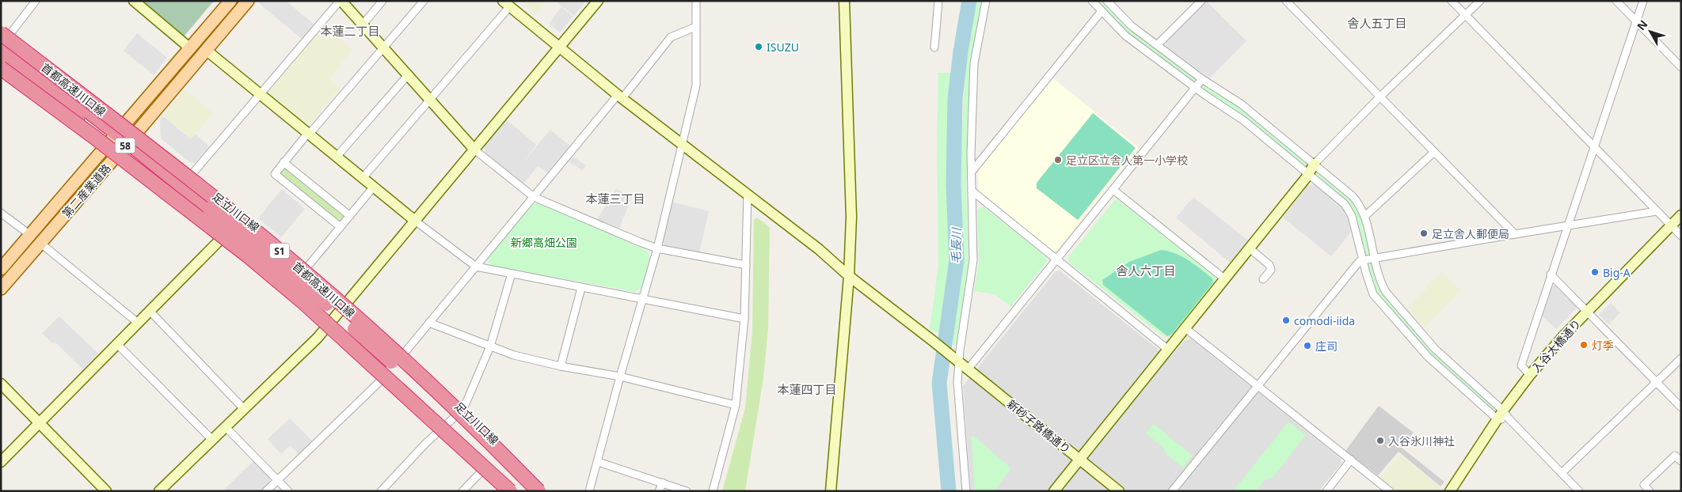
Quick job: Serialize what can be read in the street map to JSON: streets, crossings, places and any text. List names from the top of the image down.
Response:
{
  "streets": {
    "highway": ["首都高速川口線", "S1"],
    "main road": ["58", "第二産業道路"],
    "street": ["足立川口線", "入谷大橋通り", "新砂子路橋通り"]
  },
  "crossings": [
    ["首都高速川口線", "足立川口線"],
    ["第二産業道路", "足立川口線"]
  ],
  "districts": [
    "舎人五丁目",
    "本蓮二丁目",
    "本蓮三丁目",
    "舎人六丁目",
    "本蓮四丁目"
  ],
  "water": ["毛長川"],
  "parks": ["新郷高畑公園"],
  "places": [
    "ISUZU",
    "足立区立舎人第一小学校",
    "足立舎人郵便局",
    "Big-A",
    "comodi-iida",
    "灯季",
    "庄司",
    "入谷氷川神社"
  ],
  "north": "top left"
}
